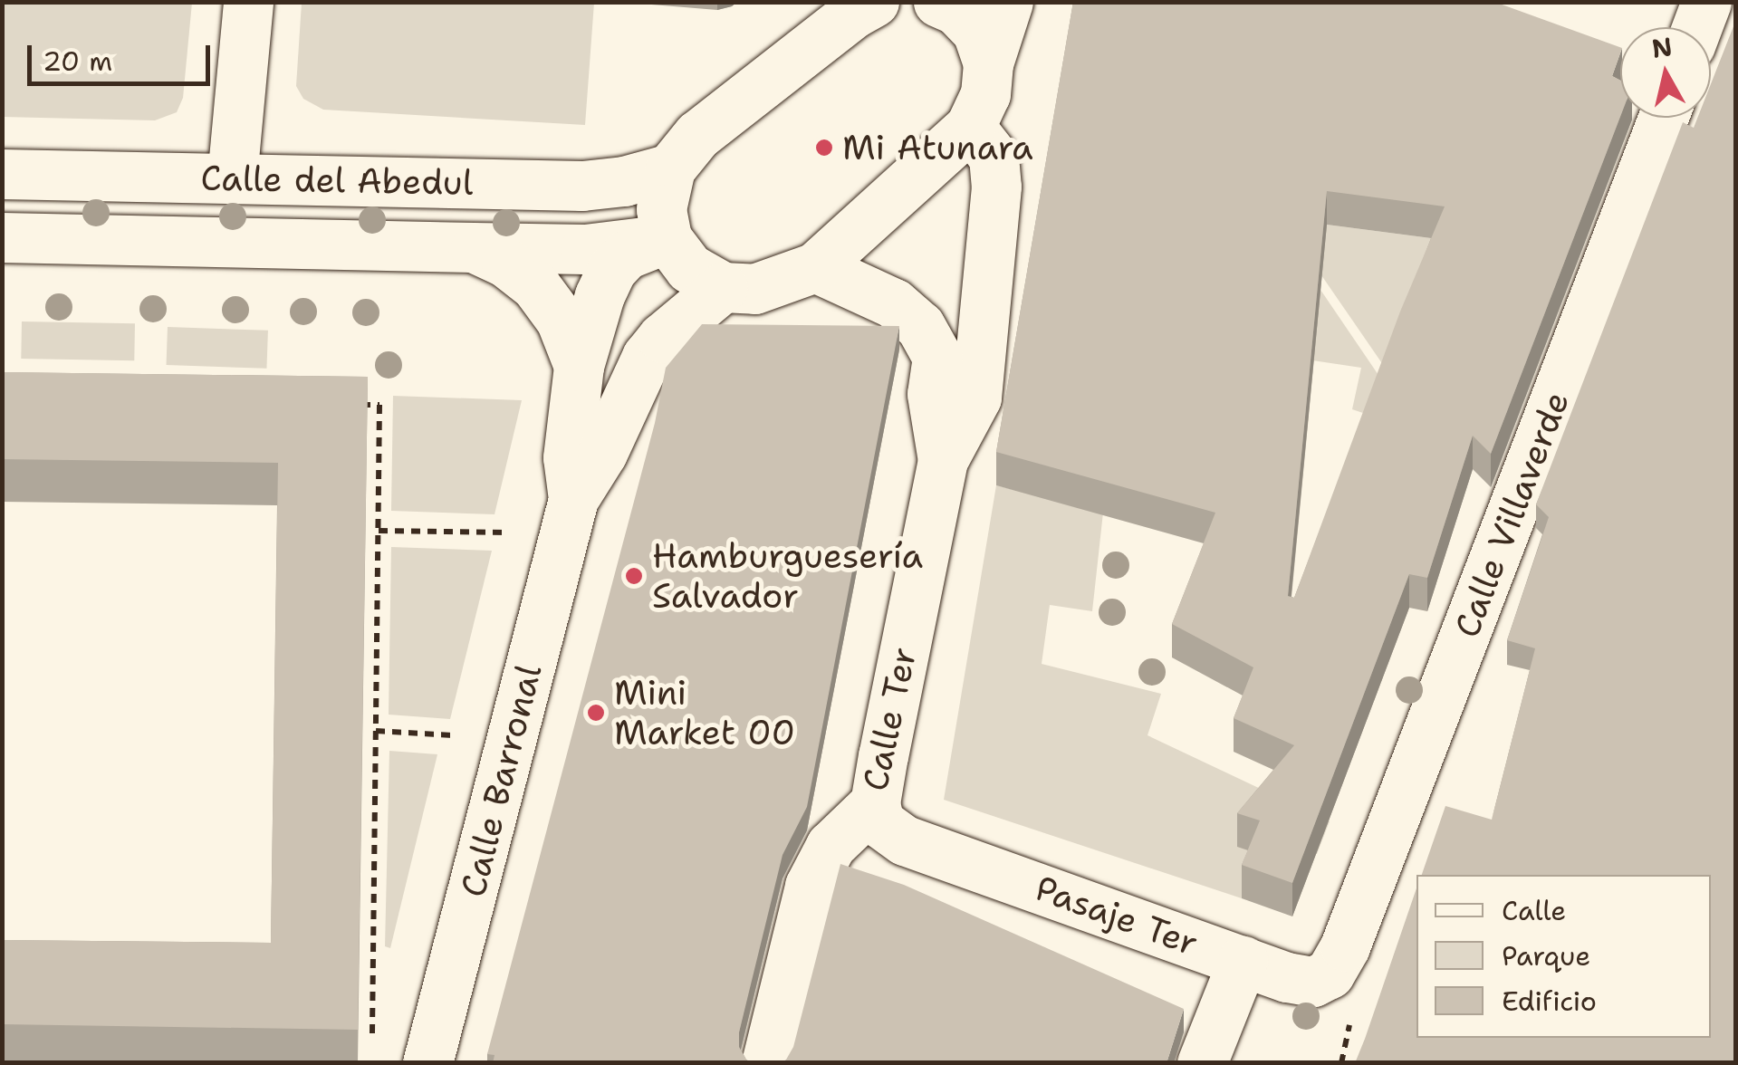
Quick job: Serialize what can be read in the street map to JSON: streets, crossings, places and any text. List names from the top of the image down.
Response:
{
  "streets": {
    "street": [
      "Calle del Abedul",
      "Calle Villaverde",
      "Calle Ter",
      "Calle Barronal",
      "Pasaje Ter"
    ]
  },
  "crossings": [
    ["Calle del Abedul", "Calle Barronal"],
    ["Calle Villaverde", "Pasaje Ter"],
    ["Calle Ter", "Pasaje Ter"]
  ],
  "places": ["Mi Atunara", "Hamburguesería Salvador", "Mini Market 00"],
  "legend": ["Calle", "Parque", "Edificio"],
  "scale_bar": "20 m",
  "north": "top"
}
